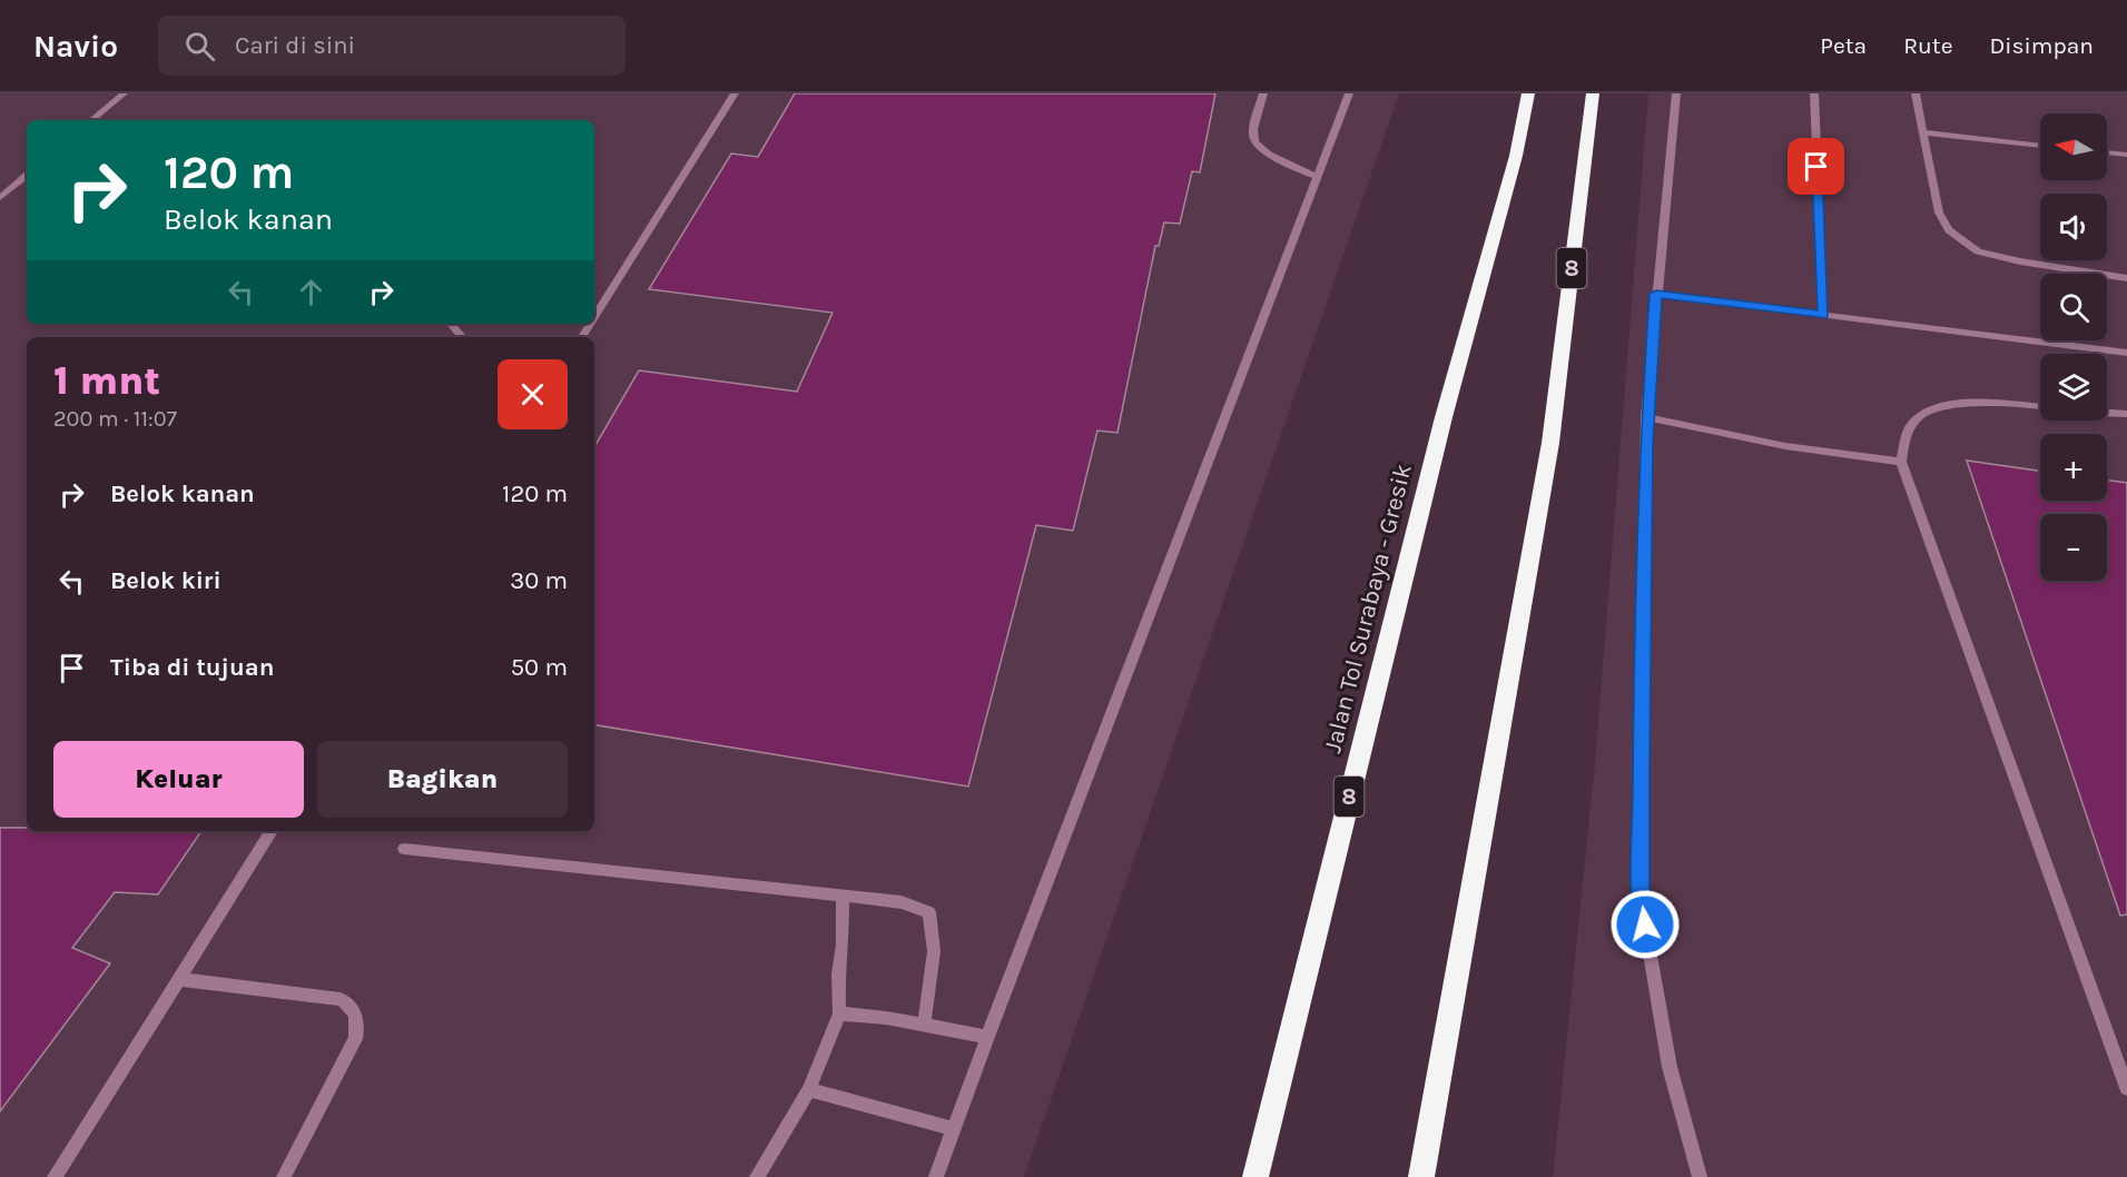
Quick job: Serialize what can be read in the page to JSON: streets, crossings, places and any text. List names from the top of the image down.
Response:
{
  "streets": {
    "highway": ["8", "Jalan Tol Surabaya - Gresik"]
  },
  "north": "left",
  "page": {
    "header": "Navio",
    "search": "Cari di sini",
    "nav": ["Peta", "Rute", "Disimpan"],
    "map_buttons": ["+", "−"],
    "turn": ["120 m", "Belok kanan"],
    "heading": ["1 mnt", "200 m · 11:07"],
    "list": [
      {
        "name": "Belok kanan",
        "value": "120 m"
      },
      {
        "name": "Belok kiri",
        "value": "30 m"
      },
      {
        "name": "Tiba di tujuan",
        "value": "50 m"
      }
    ],
    "buttons": ["Keluar", "Bagikan"]
  }
}
